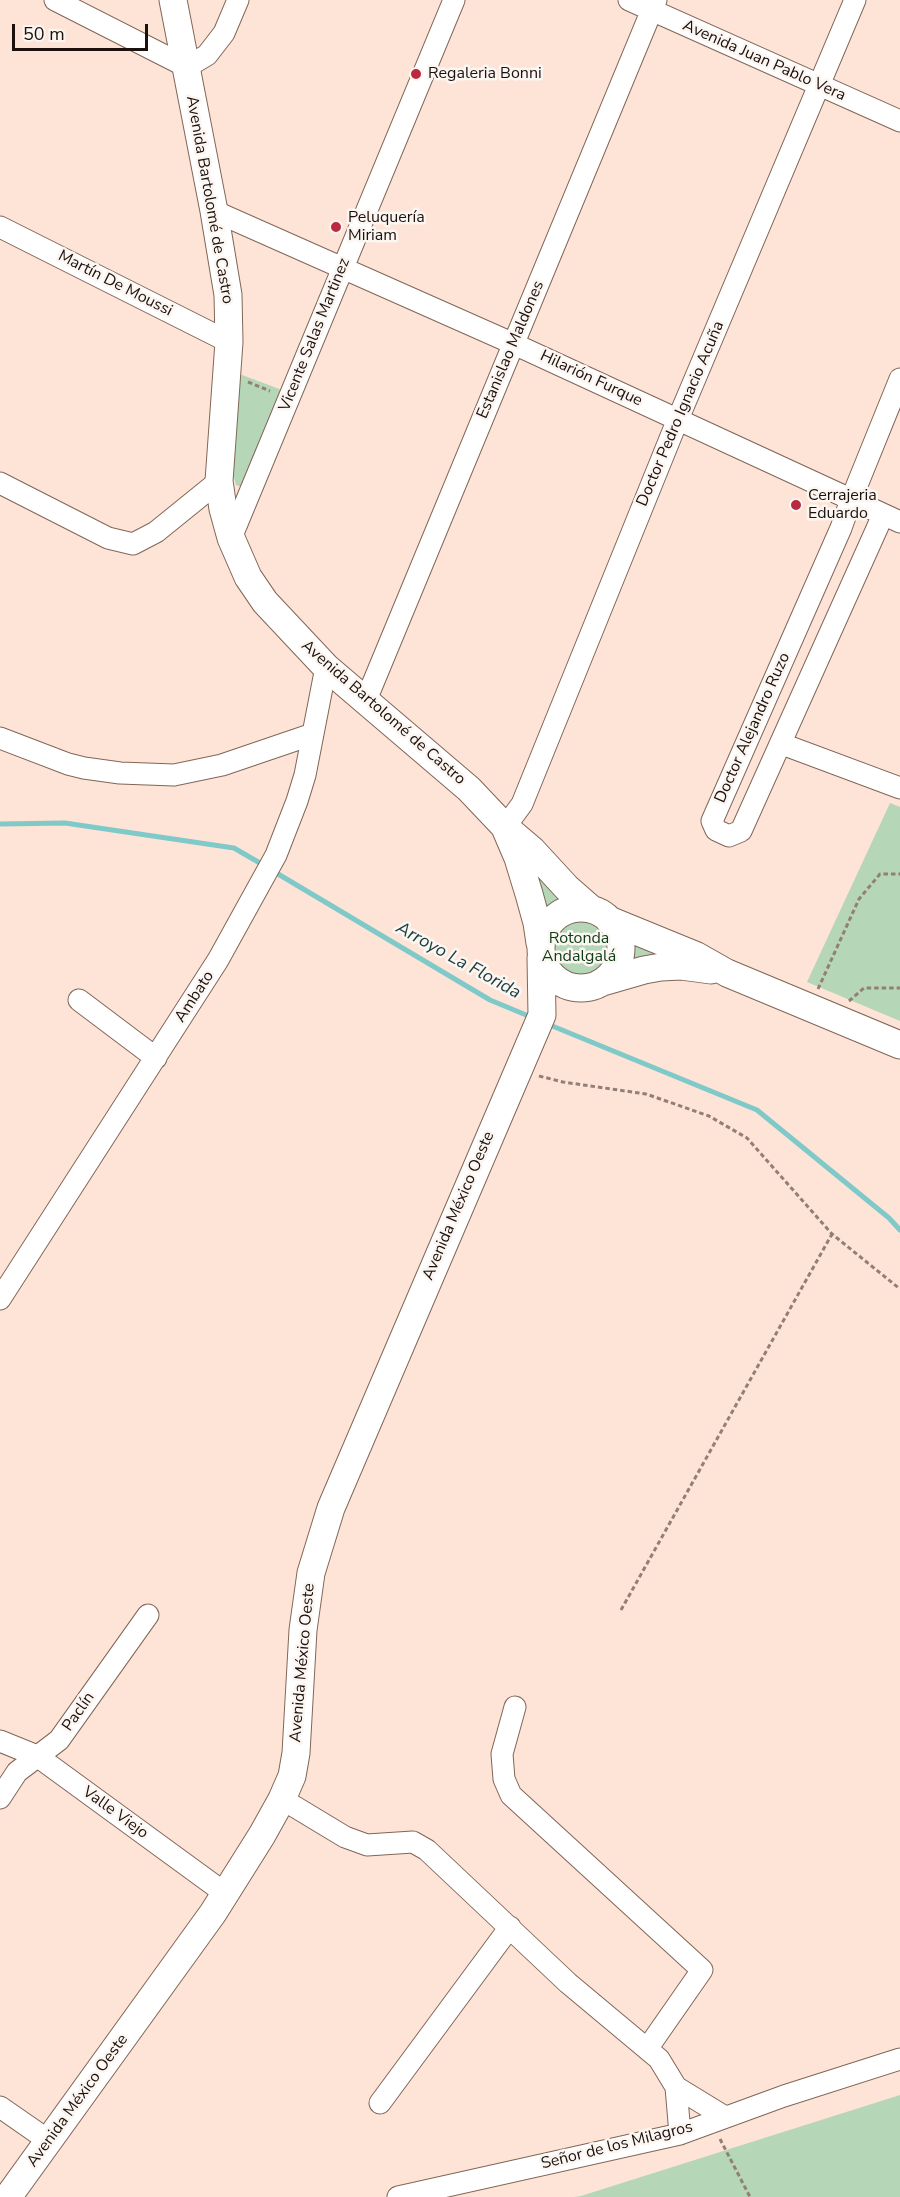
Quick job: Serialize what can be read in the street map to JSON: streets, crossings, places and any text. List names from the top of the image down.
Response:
{
  "streets": {
    "main road": ["Avenida Bartolomé de Castro", "Avenida México Oeste"],
    "street": [
      "Avenida Juan Pablo Vera",
      "Martín De Moussi",
      "Vicente Salas Martinez",
      "Estanislao Maldones",
      "Hilarión Furque",
      "Doctor Pedro Ignacio Acuña",
      "Doctor Alejandro Ruzo",
      "Ambato",
      "Paclín",
      "Valle Viejo",
      "Señor de los Milagros"
    ]
  },
  "crossings": [
    ["Avenida Juan Pablo Vera", "Estanislao Maldones"],
    ["Avenida Juan Pablo Vera", "Doctor Pedro Ignacio Acuña"],
    ["Avenida Bartolomé de Castro", "Martín De Moussi"],
    ["Avenida Bartolomé de Castro", "Vicente Salas Martinez"],
    ["Avenida Bartolomé de Castro", "Estanislao Maldones"],
    ["Avenida Bartolomé de Castro", "Hilarión Furque"],
    ["Avenida Bartolomé de Castro", "Doctor Pedro Ignacio Acuña"],
    ["Avenida Bartolomé de Castro", "Ambato"],
    ["Avenida Bartolomé de Castro", "Avenida México Oeste"],
    ["Vicente Salas Martinez", "Hilarión Furque"],
    ["Estanislao Maldones", "Hilarión Furque"],
    ["Hilarión Furque", "Doctor Pedro Ignacio Acuña"],
    ["Hilarión Furque", "Doctor Alejandro Ruzo"],
    ["Avenida México Oeste", "Valle Viejo"],
    ["Paclín", "Valle Viejo"]
  ],
  "water": ["Arroyo La Florida"],
  "parks": ["Rotonda Andalgalá"],
  "places": ["Regaleria Bonni", "Peluquería Miriam", "Cerrajeria Eduardo"],
  "scale_bar": "50 m"
}
